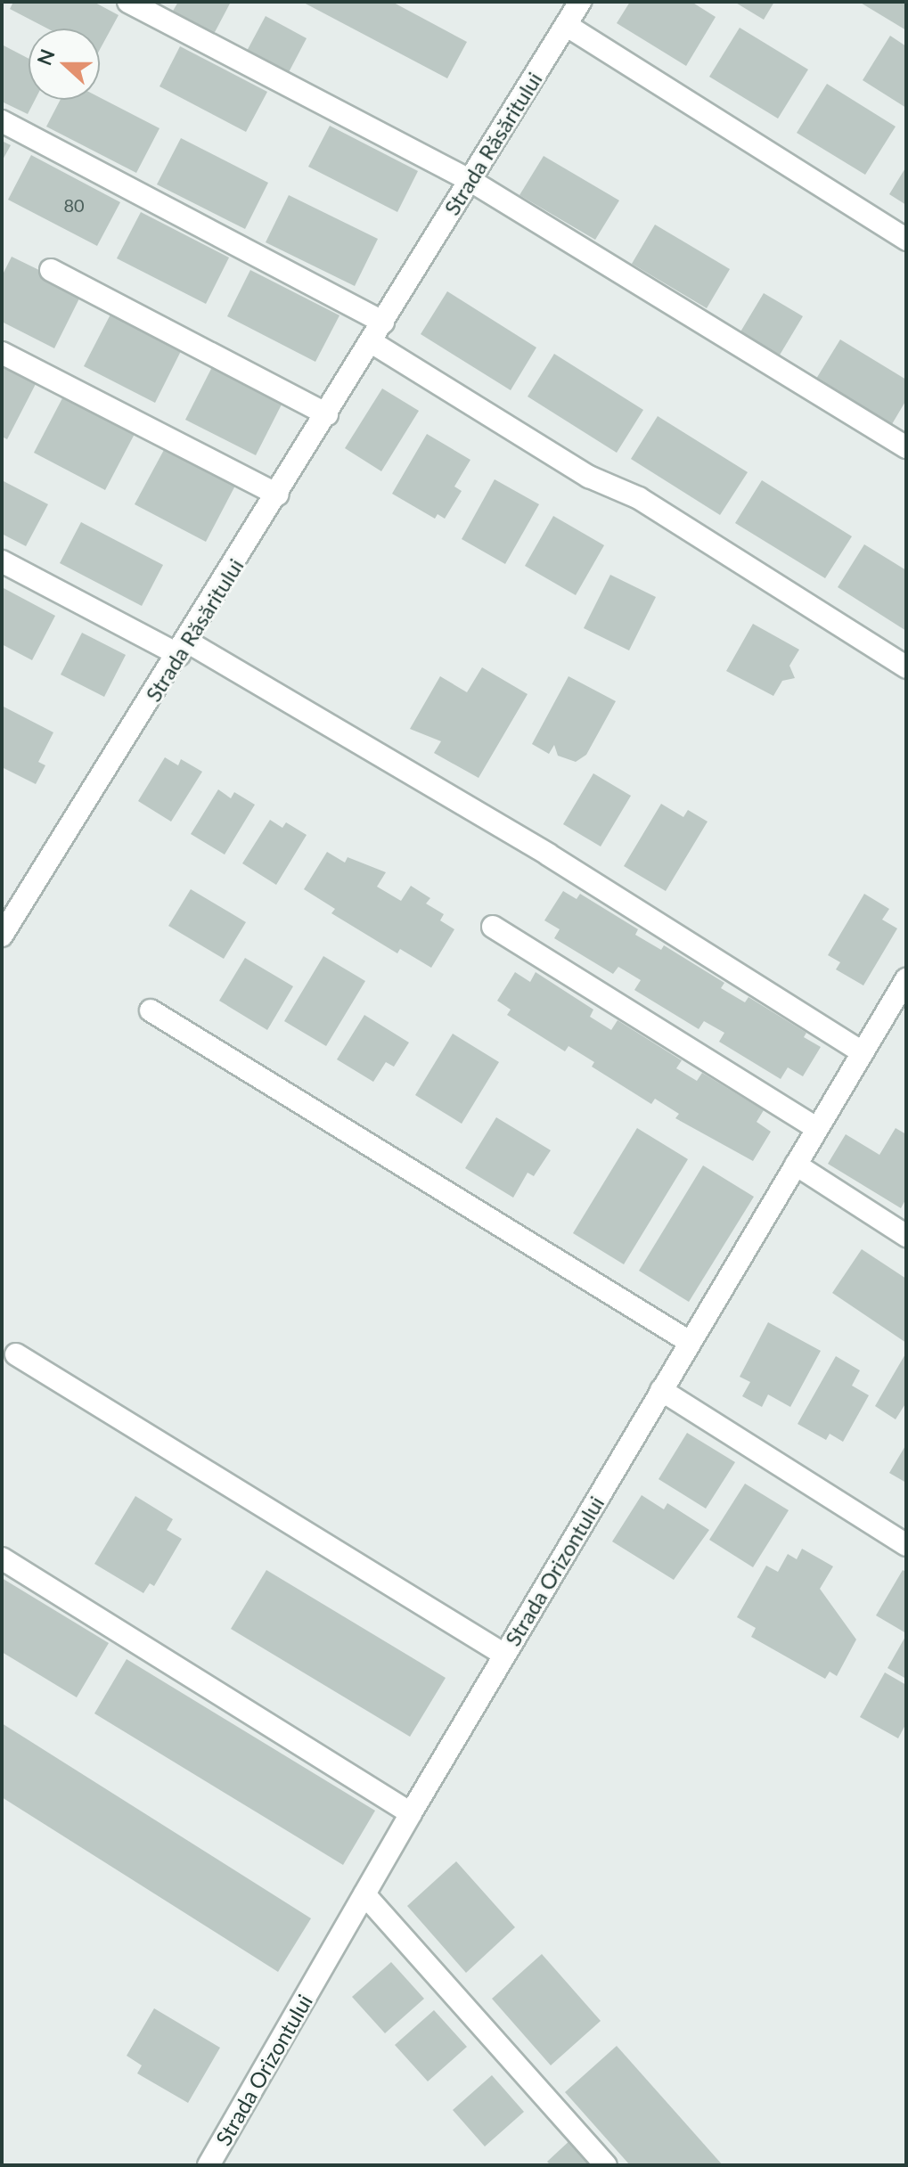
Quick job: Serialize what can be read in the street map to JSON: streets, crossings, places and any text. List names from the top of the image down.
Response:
{
  "streets": {
    "street": ["Strada Răsăritului", "Strada Orizontului"]
  },
  "house_numbers": ["80"],
  "north": "left"
}
